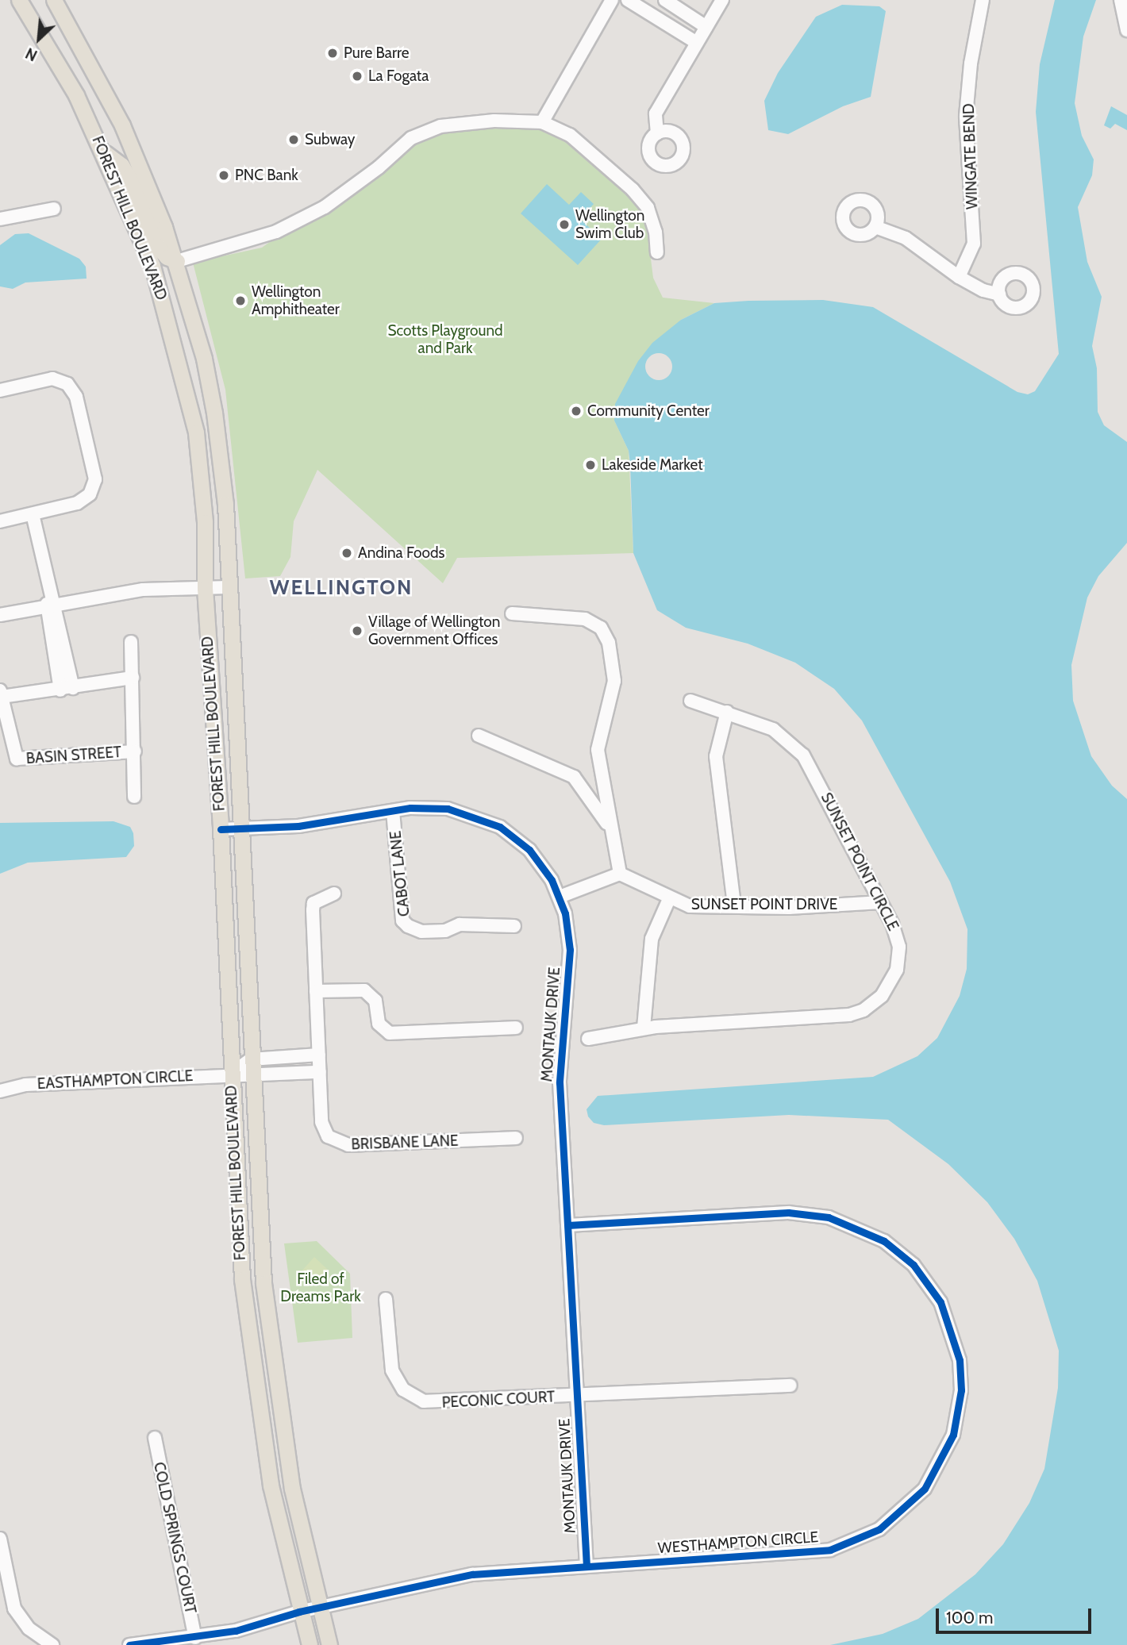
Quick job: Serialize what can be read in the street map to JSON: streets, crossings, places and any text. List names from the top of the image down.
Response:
{
  "streets": {
    "main road": ["FOREST HILL BOULEVARD"],
    "street": [
      "WINGATE BEND",
      "BASIN STREET",
      "SUNSET POINT CIRCLE",
      "CABOT LANE",
      "SUNSET POINT DRIVE",
      "MONTAUK DRIVE",
      "EASTHAMPTON CIRCLE",
      "BRISBANE LANE",
      "PECONIC COURT",
      "COLD SPRINGS COURT",
      "WESTHAMPTON CIRCLE"
    ]
  },
  "crossings": [
    ["FOREST HILL BOULEVARD", "MONTAUK DRIVE"],
    ["FOREST HILL BOULEVARD", "EASTHAMPTON CIRCLE"],
    ["FOREST HILL BOULEVARD", "WESTHAMPTON CIRCLE"],
    ["SUNSET POINT CIRCLE", "SUNSET POINT DRIVE"],
    ["CABOT LANE", "MONTAUK DRIVE"],
    ["MONTAUK DRIVE", "PECONIC COURT"],
    ["MONTAUK DRIVE", "WESTHAMPTON CIRCLE"],
    ["COLD SPRINGS COURT", "WESTHAMPTON CIRCLE"]
  ],
  "districts": ["WELLINGTON"],
  "parks": ["Scotts Playground and Park", "Filed of Dreams Park"],
  "places": [
    "Pure Barre",
    "La Fogata",
    "Subway",
    "PNC Bank",
    "Wellington Swim Club",
    "Wellington Amphitheater",
    "Community Center",
    "Lakeside Market",
    "Andina Foods",
    "Village of Wellington Government Offices"
  ],
  "scale_bar": "100 m",
  "north": "bottom left"
}
